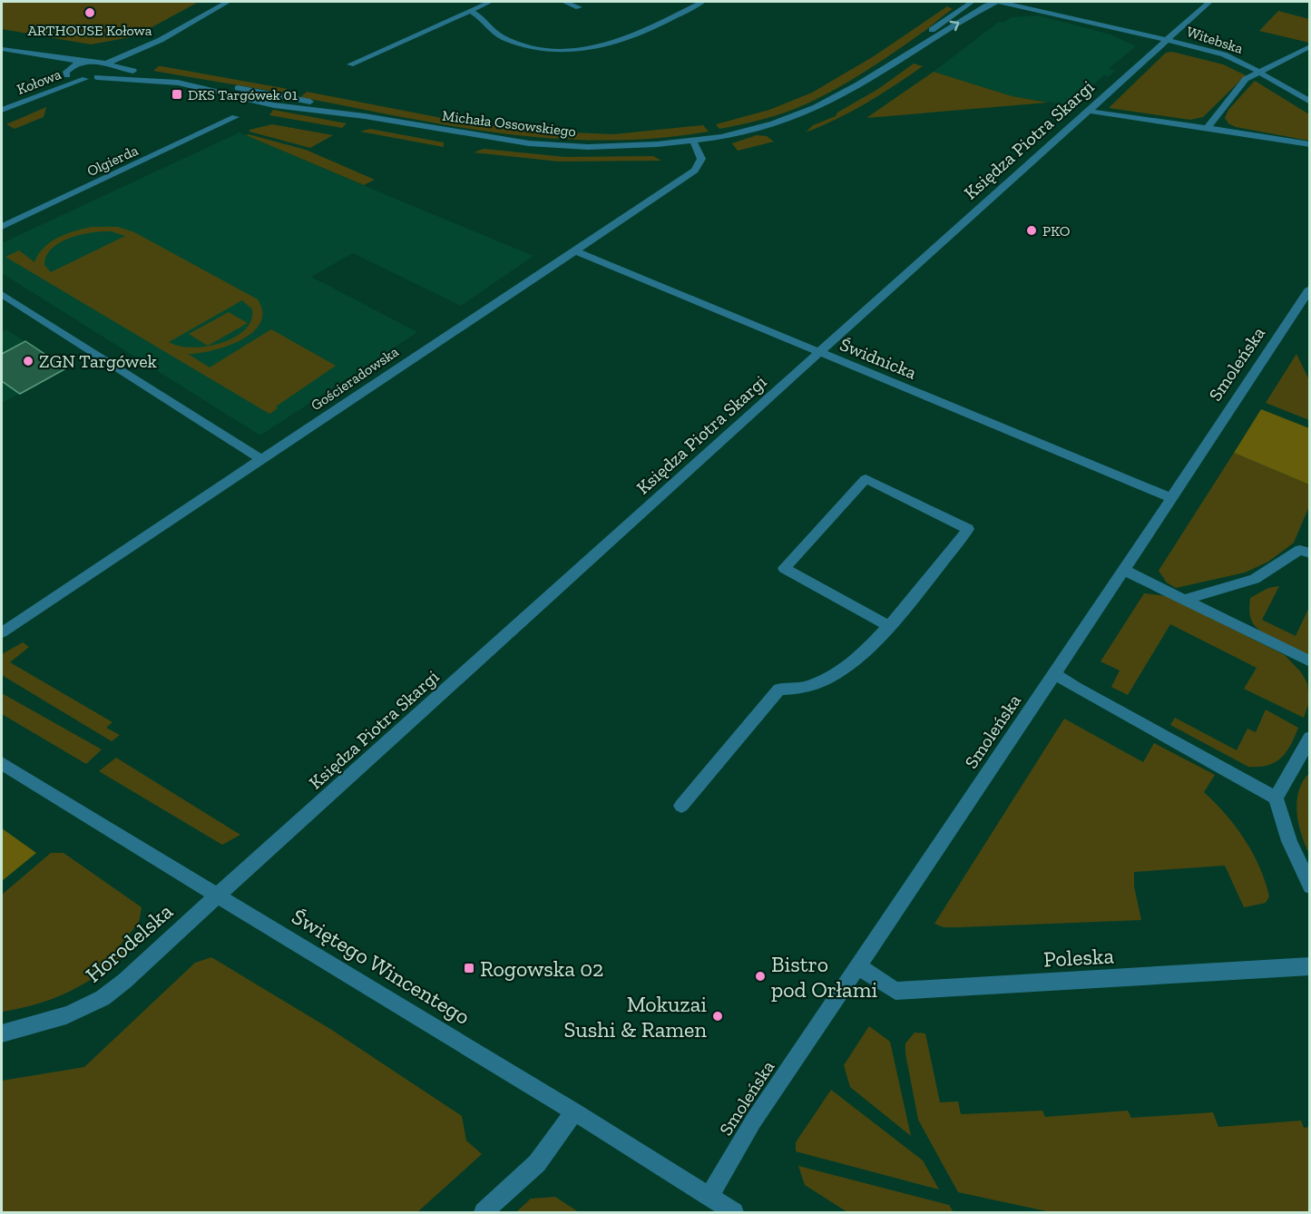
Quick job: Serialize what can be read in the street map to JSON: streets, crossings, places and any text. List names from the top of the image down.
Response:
{
  "streets": {
    "street": [
      "Witebska",
      "Kołowa",
      "Michała Ossowskiego",
      "Księdza Piotra Skargi",
      "Olgierda",
      "Świdnicka",
      "Smoleńska",
      "Gościeradowska",
      "Horodelska",
      "Poleska",
      "Świętego Wincentego"
    ]
  },
  "crossings": [
    ["Witebska", "Michała Ossowskiego"],
    ["Witebska", "Księdza Piotra Skargi"],
    ["Kołowa", "Michała Ossowskiego"],
    ["Michała Ossowskiego", "Gościeradowska"],
    ["Księdza Piotra Skargi", "Świdnicka"],
    ["Księdza Piotra Skargi", "Horodelska"],
    ["Księdza Piotra Skargi", "Świętego Wincentego"],
    ["Świdnicka", "Smoleńska"],
    ["Świdnicka", "Gościeradowska"],
    ["Smoleńska", "Poleska"],
    ["Smoleńska", "Świętego Wincentego"],
    ["Horodelska", "Świętego Wincentego"]
  ],
  "places": {
    "other": [
      "ARTHOUSE Kołowa",
      "PKO",
      "ZGN Targówek",
      "Bistro pod Orłami",
      "Mokuzai Sushi & Ramen"
    ],
    "transit": ["DKS Targówek 01", "Rogowska 02"]
  }
}
